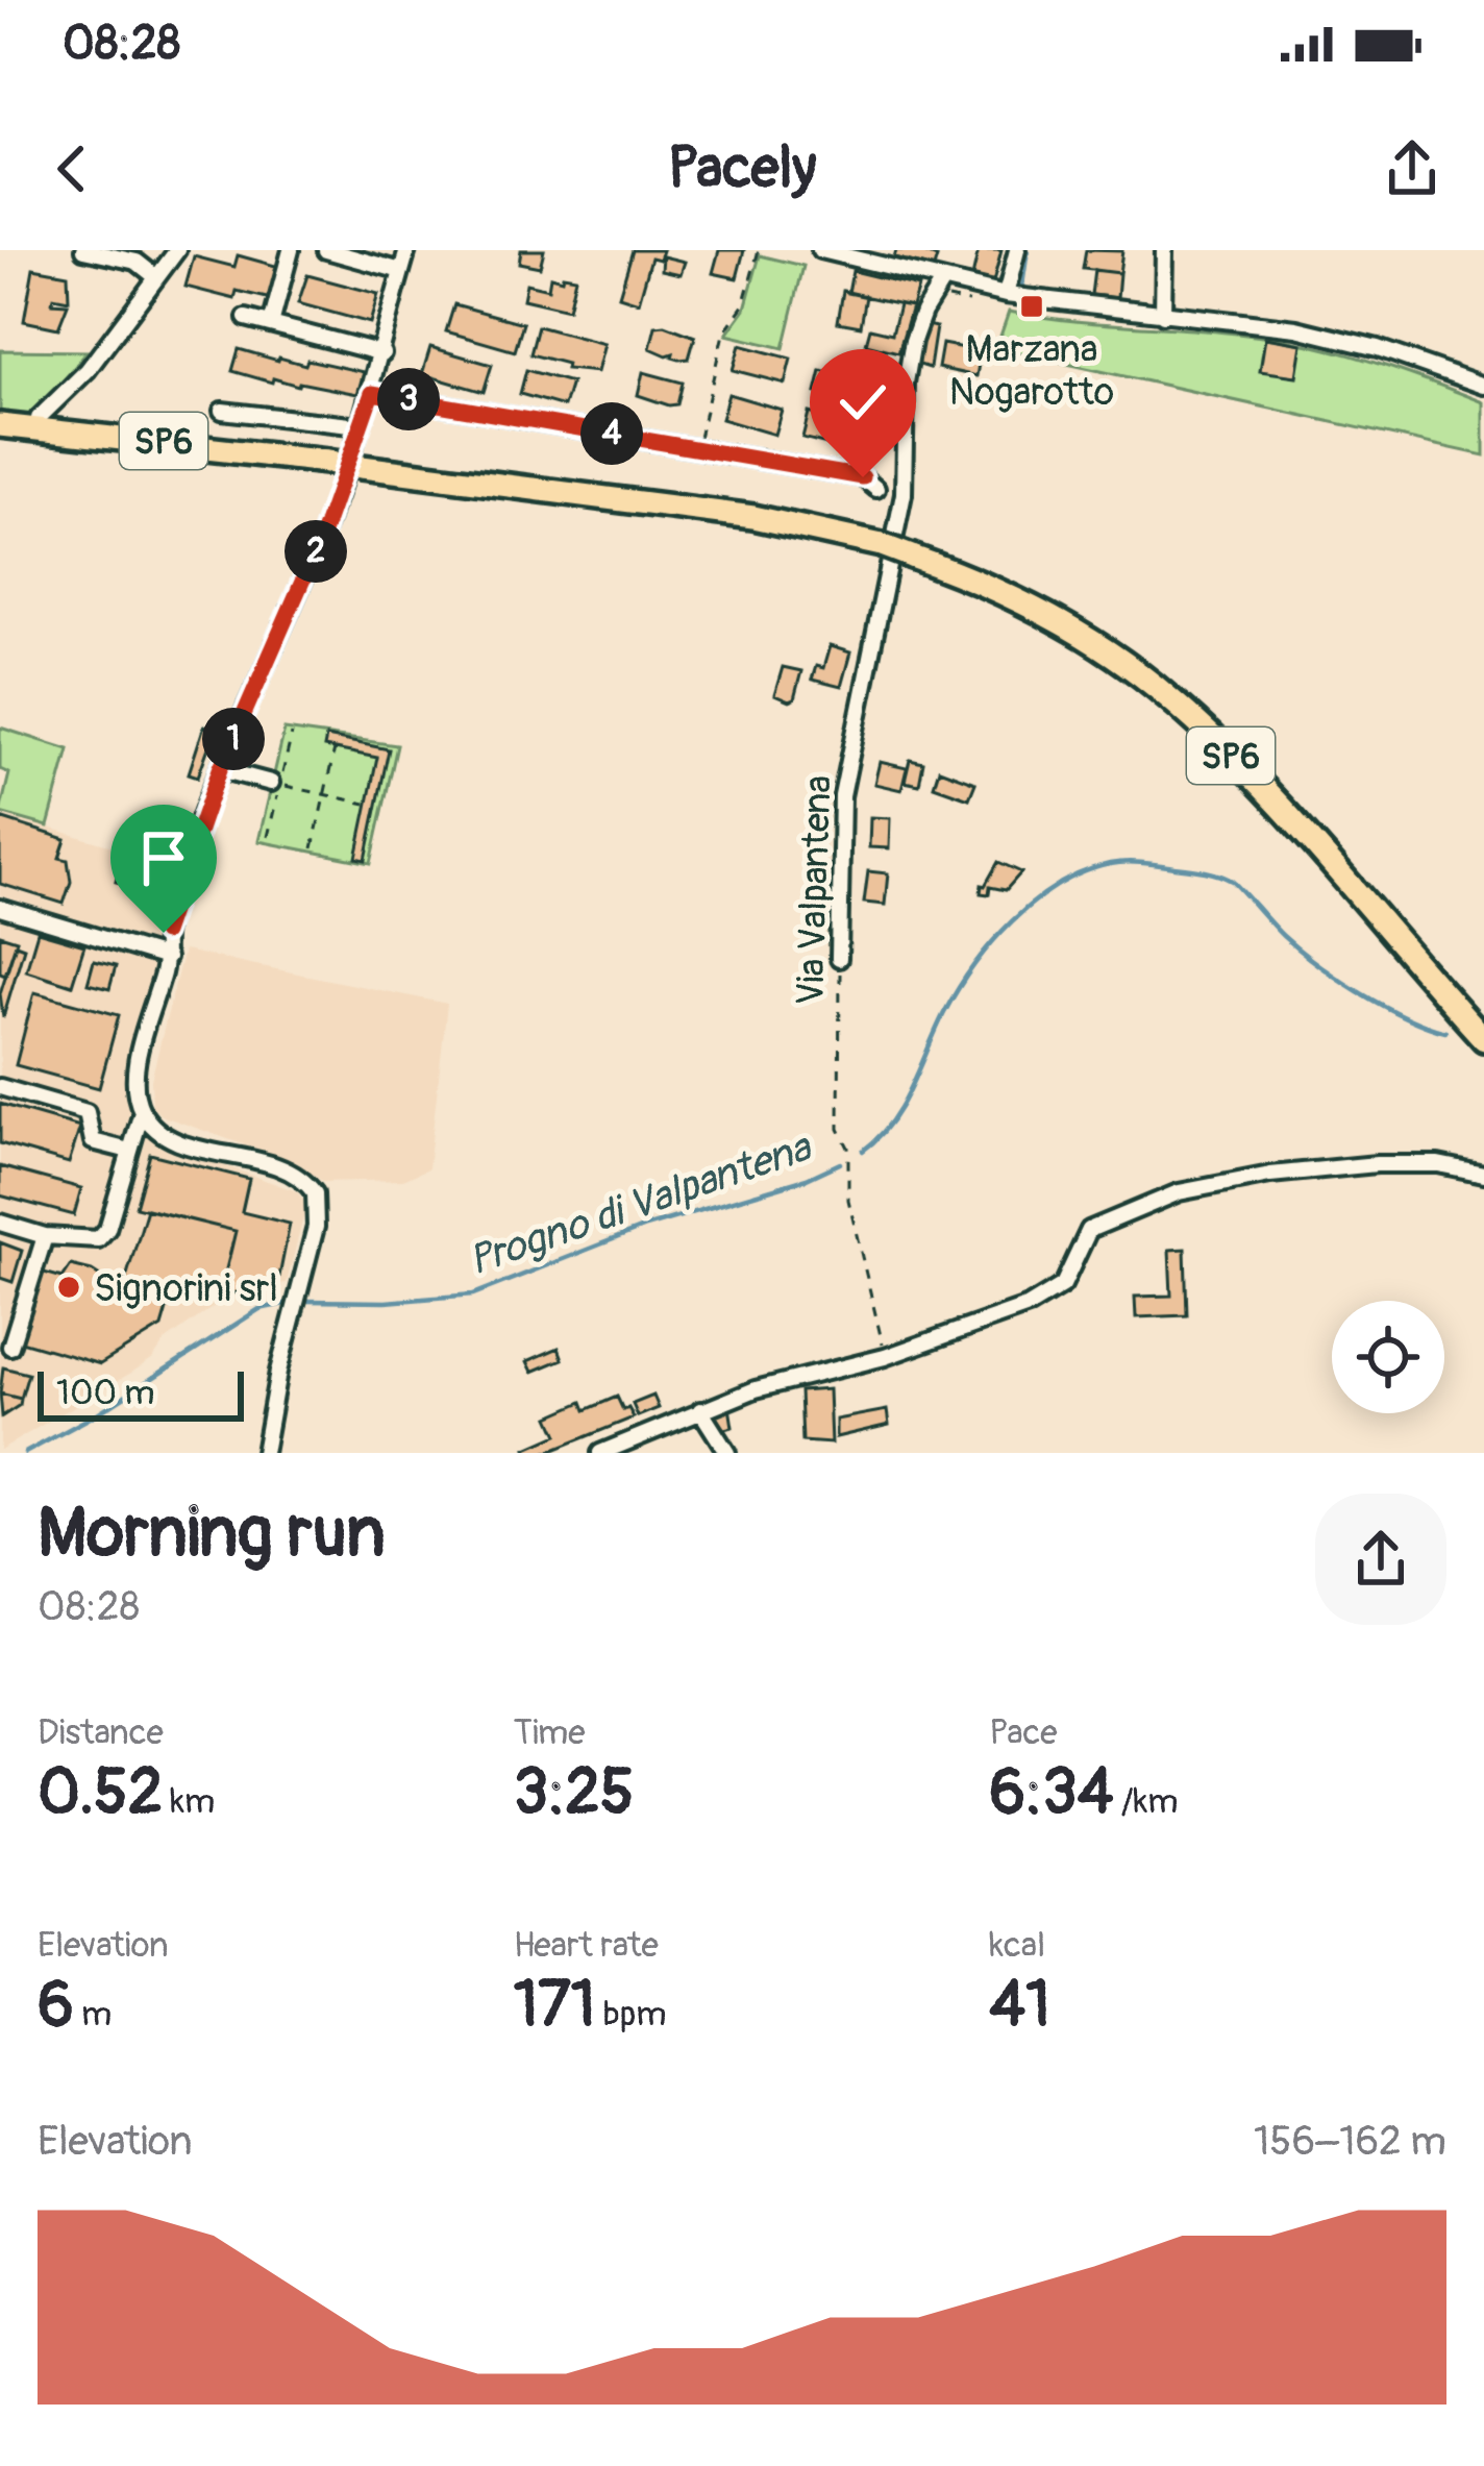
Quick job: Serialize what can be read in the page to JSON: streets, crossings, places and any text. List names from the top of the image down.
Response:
{
  "streets": {
    "highway": ["SP6"],
    "street": ["Via Valpantena"]
  },
  "water": ["Progno di Valpantena"],
  "places": {
    "transit": ["Marzana Nogarotto"],
    "other": ["Signorini srl"]
  },
  "scale_bar": "100 m",
  "page": {
    "status": "08:28",
    "header": "Pacely",
    "pins": [
      "3",
      "4",
      "2",
      "1"
    ],
    "scale": "100 m",
    "heading": ["Morning run", "08:28"],
    "stats": [
      ["Distance", "0.52 km"],
      ["Time", "3:25"],
      ["Pace", "6:34 /km"],
      ["Elevation", "6 m"],
      ["Heart rate", "171 bpm"],
      ["kcal", "41"]
    ],
    "chart": ["Elevation", "156–162 m"]
  }
}
